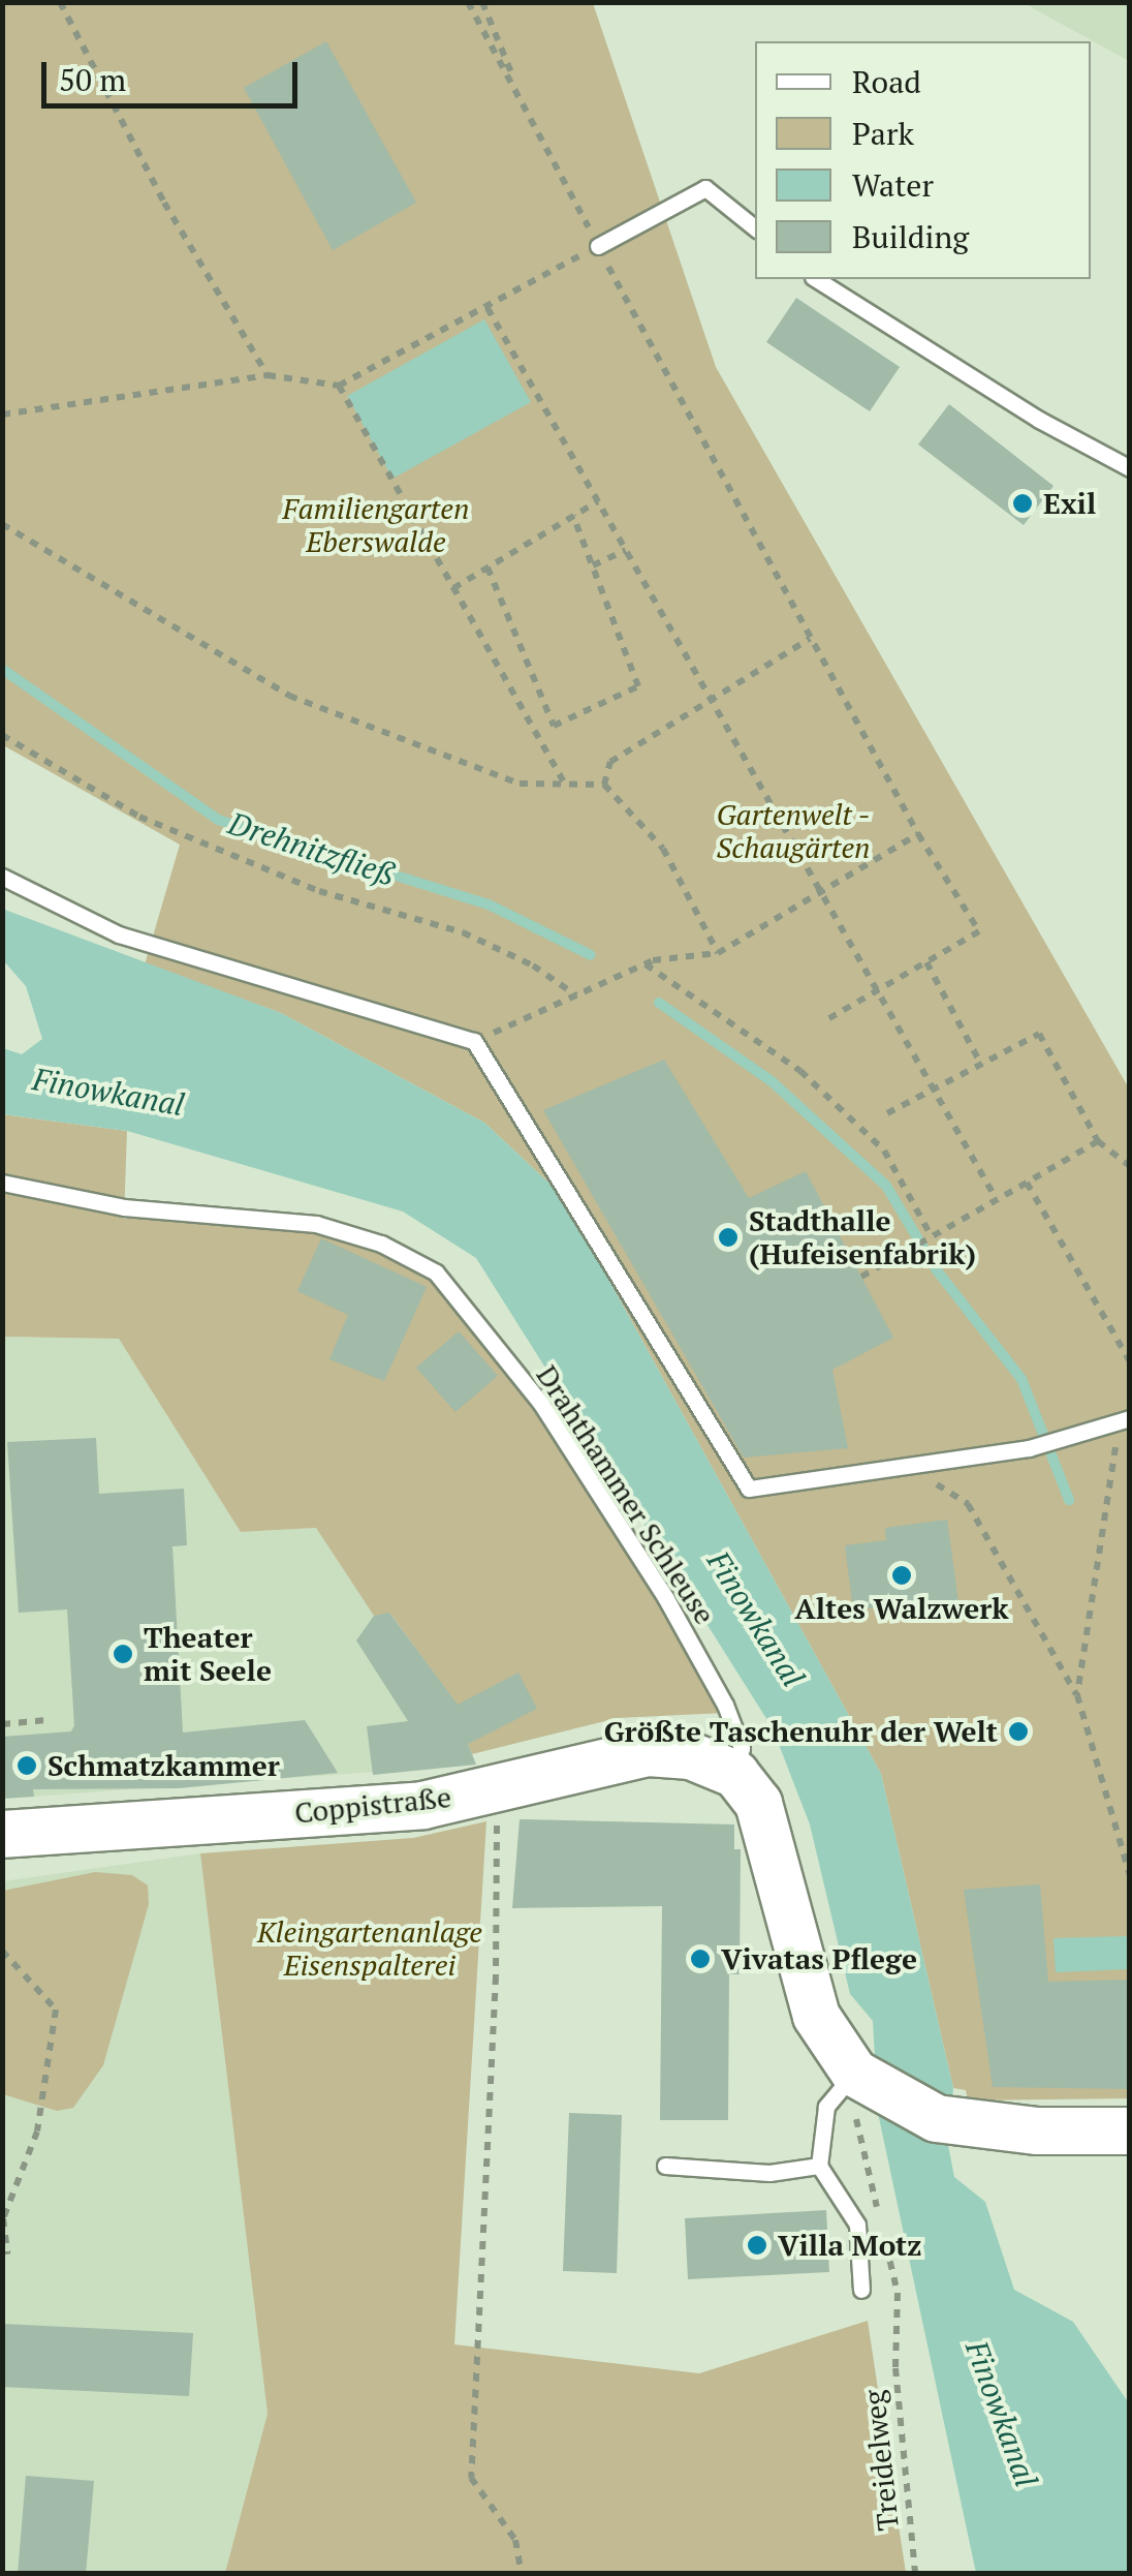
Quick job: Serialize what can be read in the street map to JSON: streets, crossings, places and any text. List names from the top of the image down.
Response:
{
  "streets": {
    "main road": ["Coppistraße"],
    "lane": ["Drahthammer Schleuse"],
    "path": ["Treidelweg"]
  },
  "crossings": [
    ["Drahthammer Schleuse", "Coppistraße"]
  ],
  "water": ["Drehnitzfließ", "Finowkanal"],
  "parks": ["Familiengarten Eberswalde", "Gartenwelt - Schaugärten", "Kleingartenanlage Eisenspalterei"],
  "places": [
    "Exil",
    "Stadthalle (Hufeisenfabrik)",
    "Altes Walzwerk",
    "Theater mit Seele",
    "Größte Taschenuhr der Welt",
    "Schmatzkammer",
    "Vivatas Pflege",
    "Villa Motz"
  ],
  "legend": [
    "Road",
    "Park",
    "Water",
    "Building"
  ],
  "scale_bar": "50 m"
}
